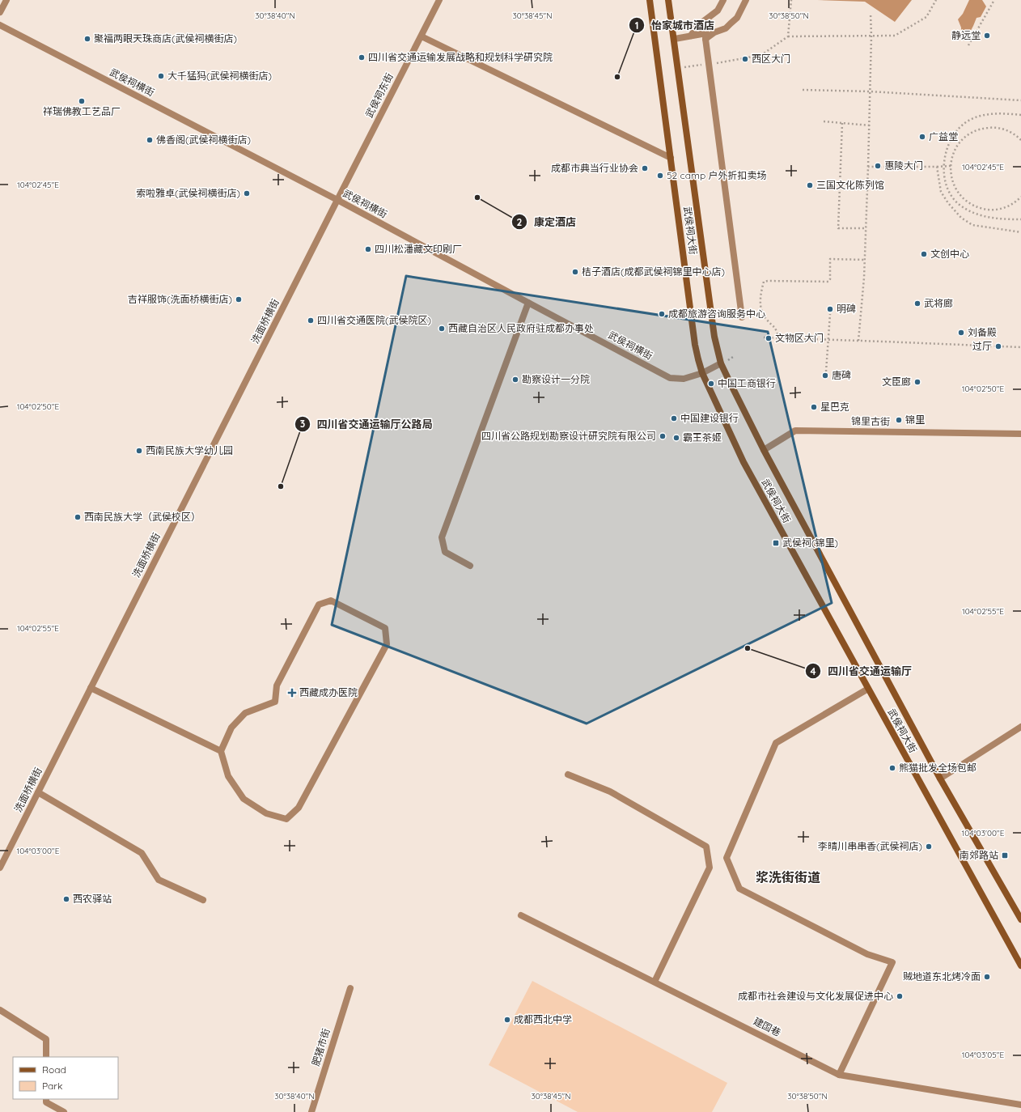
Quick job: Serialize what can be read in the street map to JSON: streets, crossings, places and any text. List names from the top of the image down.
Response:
{
  "streets": {
    "main road": ["武侯祠大街"],
    "street": [
      "武侯祠横街",
      "武侯祠东街",
      "洗面桥横街",
      "锦里古街",
      "建国巷",
      "肥猪市街"
    ]
  },
  "crossings": [
    ["武侯祠横街", "武侯祠东街"],
    ["武侯祠横街", "武侯祠大街"],
    ["武侯祠横街", "洗面桥横街"],
    ["武侯祠东街", "洗面桥横街"],
    ["武侯祠大街", "锦里古街"]
  ],
  "districts": ["浆洗街街道"],
  "places": {
    "other": [
      "静远堂",
      "聚福两眼天珠商店(武侯祠横街店)",
      "四川省交通运输发展战略和规划科学研究院",
      "西区大门",
      "大千猛犸(武侯祠横街店)",
      "怡家城市酒店",
      "祥瑞佛教工艺品厂",
      "广益堂",
      "佛香阁(武侯祠横街店)",
      "惠陵大门",
      "成都市典当行业协会",
      "52 camp 户外折扣卖场",
      "三国文化陈列馆",
      "索啦雅卓(武侯祠横街店)",
      "康定酒店",
      "四川松潘藏文印刷厂",
      "文创中心",
      "桔子酒店(成都武侯祠锦里中心店)",
      "吉祥服饰(洗面桥横街店)",
      "武将廊",
      "明碑",
      "成都旅游咨询服务中心",
      "四川省交通医院(武侯院区)",
      "西藏自治区人民政府驻成都办事处",
      "刘备殿",
      "文物区大门",
      "过厅",
      "唐碑",
      "勘察设计一分院",
      "文臣廊",
      "中国工商银行",
      "星巴克",
      "中国建设银行",
      "锦里",
      "四川省公路规划勘察设计研究院有限公司",
      "霸王茶姬",
      "西南民族大学幼儿园",
      "四川省交通运输厅公路局",
      "西南民族大学（武侯校区）",
      "四川省交通运输厅",
      "熊猫批发全场包邮",
      "李晴川串串香(武侯祠店)",
      "西农驿站",
      "贼地道东北烤冷面",
      "成都市社会建设与文化发展促进中心",
      "成都西北中学"
    ],
    "transit": ["武侯祠(锦里)", "南郊路站"],
    "health": ["西藏成办医院"]
  },
  "legend": ["Road", "Park"],
  "coordinates": [
    "30°38'40\"N",
    "30°38'45\"N",
    "30°38'50\"N",
    "104°02'45\"E",
    "104°02'50\"E",
    "104°02'55\"E",
    "104°03'00\"E",
    "104°03'05\"E"
  ]
}
